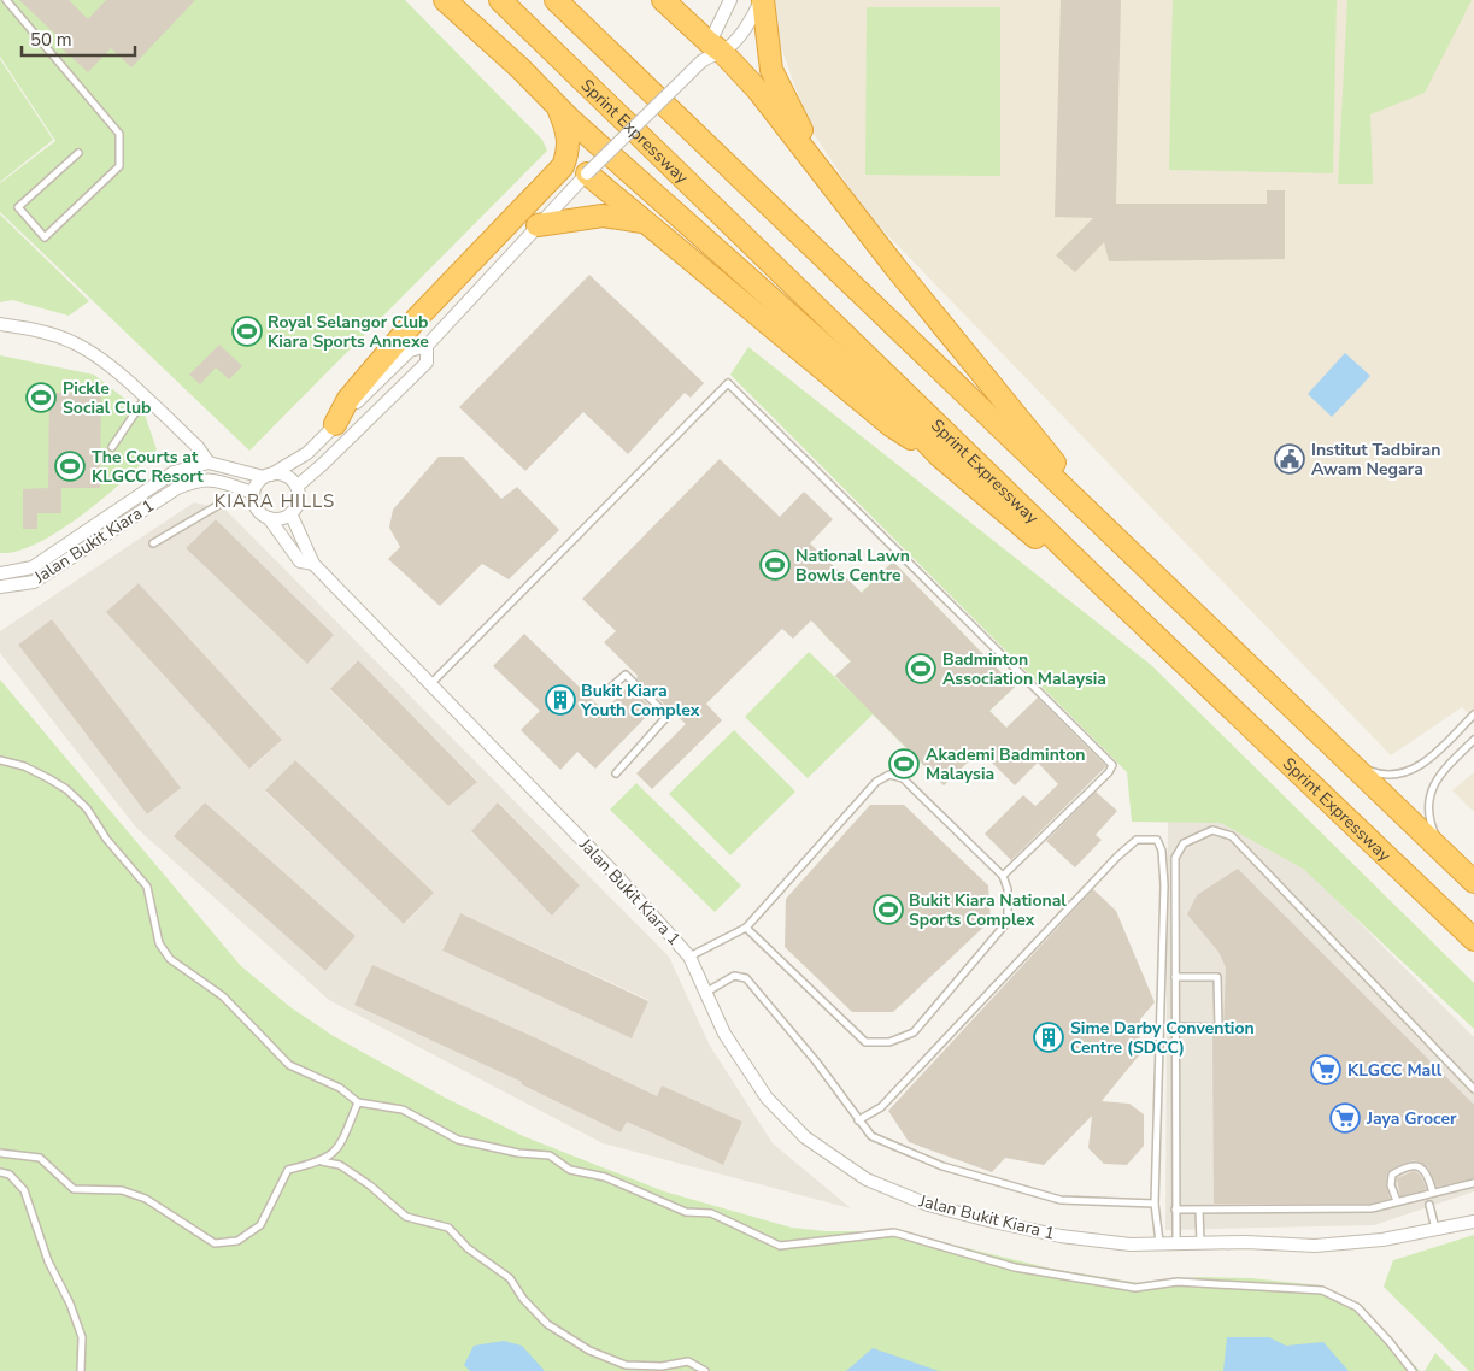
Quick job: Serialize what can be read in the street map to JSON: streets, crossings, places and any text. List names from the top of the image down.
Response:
{
  "streets": {
    "highway": ["Sprint Expressway"],
    "street": ["Jalan Bukit Kiara 1"]
  },
  "districts": ["KIARA HILLS"],
  "places": {
    "sports": [
      "Royal Selangor Club Kiara Sports Annexe",
      "Pickle Social Club",
      "The Courts at KLGCC Resort",
      "National Lawn Bowls Centre",
      "Badminton Association Malaysia",
      "Akademi Badminton Malaysia",
      "Bukit Kiara National Sports Complex"
    ],
    "public building": ["Institut Tadbiran Awam Negara"],
    "building": ["Bukit Kiara Youth Complex", "Sime Darby Convention Centre (SDCC)"],
    "supermarket": ["KLGCC Mall", "Jaya Grocer"]
  },
  "scale_bar": "50 m"
}
